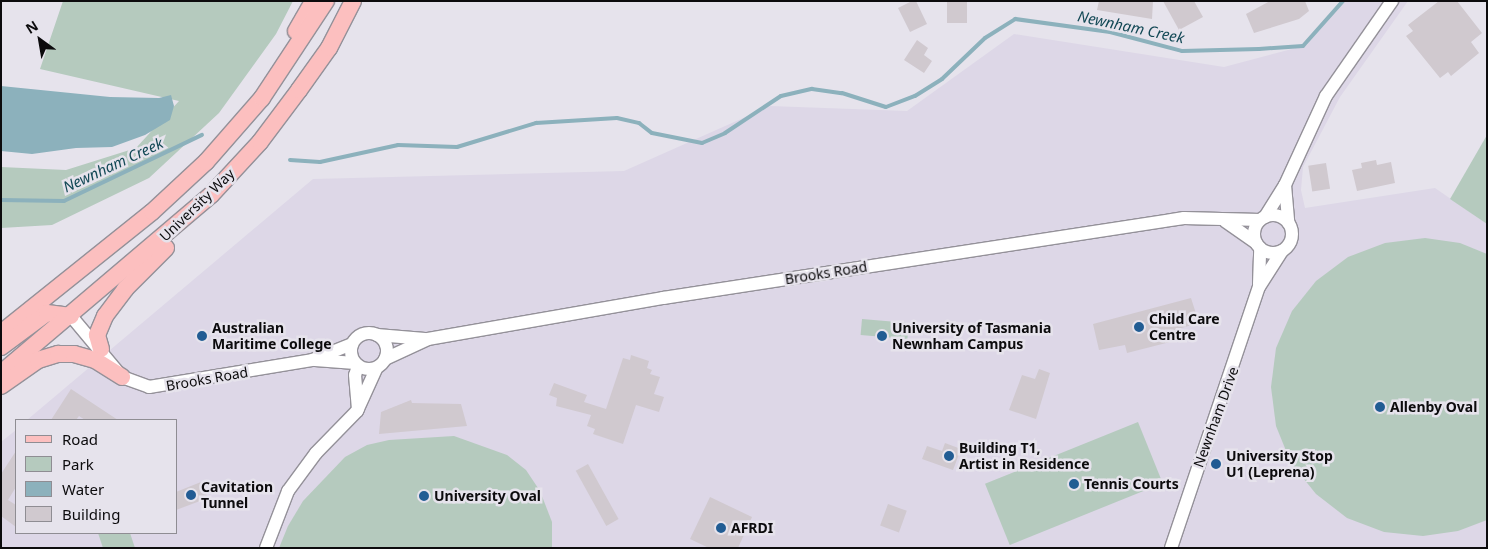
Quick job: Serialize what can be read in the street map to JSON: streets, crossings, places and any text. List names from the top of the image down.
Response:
{
  "streets": {
    "main road": ["University Way"],
    "street": ["Brooks Road", "Newnham Drive"]
  },
  "crossings": [
    ["University Way", "Brooks Road"],
    ["Brooks Road", "Newnham Drive"]
  ],
  "water": ["Newnham Creek"],
  "places": [
    "Child Care Centre",
    "Australian Maritime College",
    "University of Tasmania Newnham Campus",
    "Allenby Oval",
    "Building T1, Artist in Residence",
    "University Stop U1 (Leprena)",
    "Tennis Courts",
    "Cavitation Tunnel",
    "University Oval",
    "AFRDI"
  ],
  "legend": [
    "Road",
    "Park",
    "Water",
    "Building"
  ],
  "north": "top left"
}
